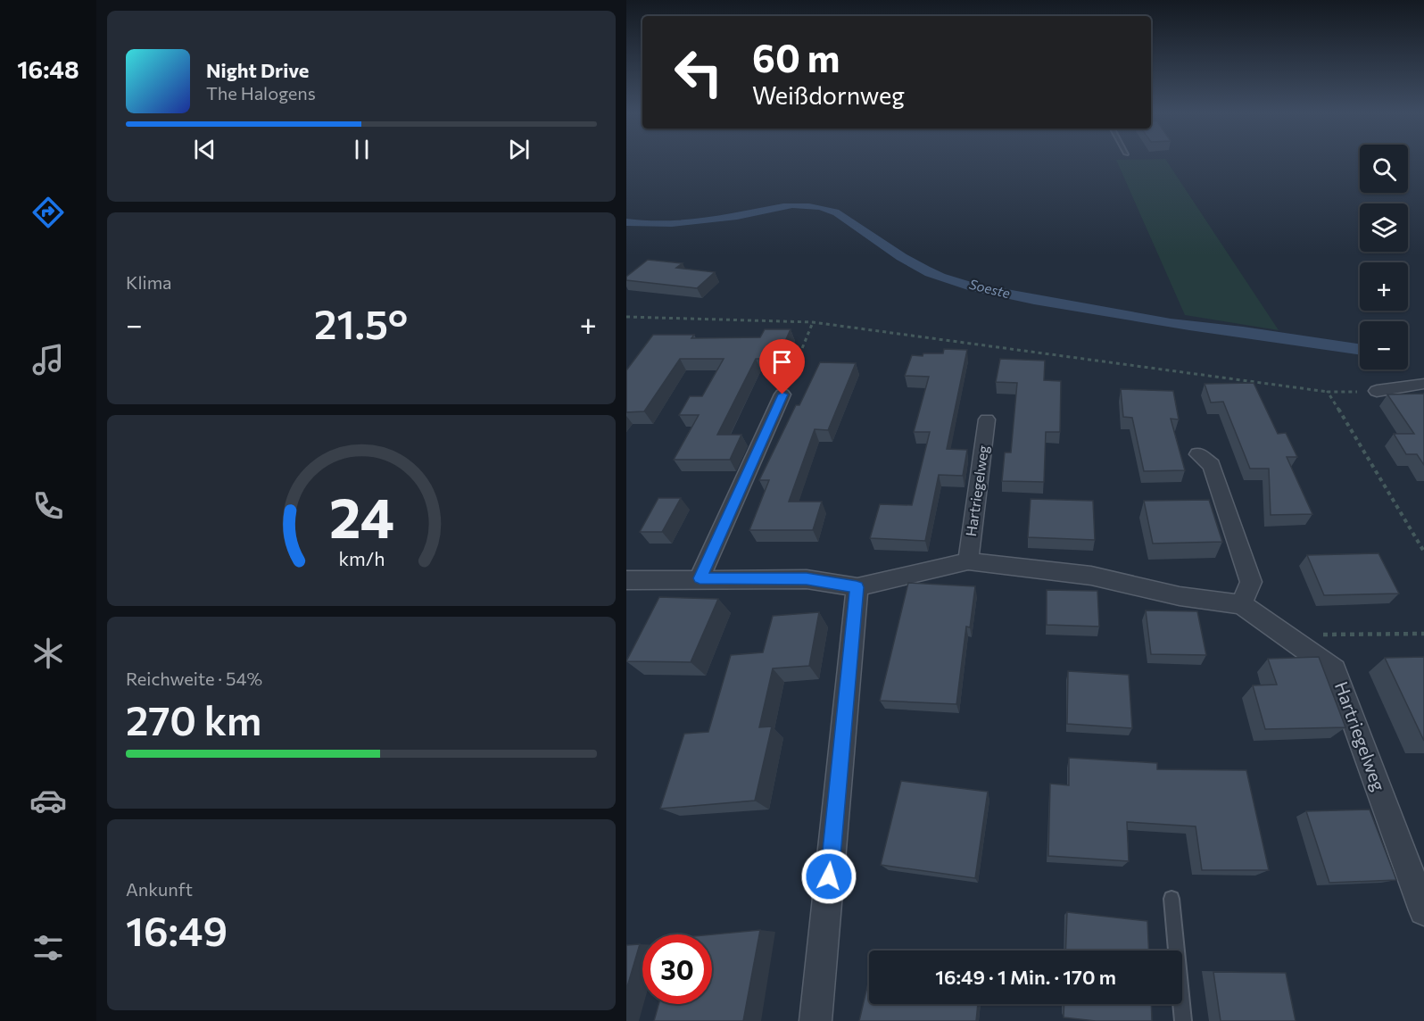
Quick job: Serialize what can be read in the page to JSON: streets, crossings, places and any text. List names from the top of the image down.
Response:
{
  "streets": {
    "street": ["Hartriegelweg"]
  },
  "water": ["Soeste"],
  "page": {
    "tabs": "16:48",
    "turn": ["60 m", "Weißdornweg"],
    "song": ["Night Drive", "The Halogens"],
    "map_buttons": ["+", "−"],
    "tile": [
      "Klima",
      ["Reichweite · 54%", "270 km"],
      ["Ankunft", "16:49"]
    ],
    "heat": ["−", "21.5°", "+"],
    "limit": "30",
    "trip": "16:49 · 1 Min. · 170 m",
    "gauge": ["24", "km/h"]
  }
}
